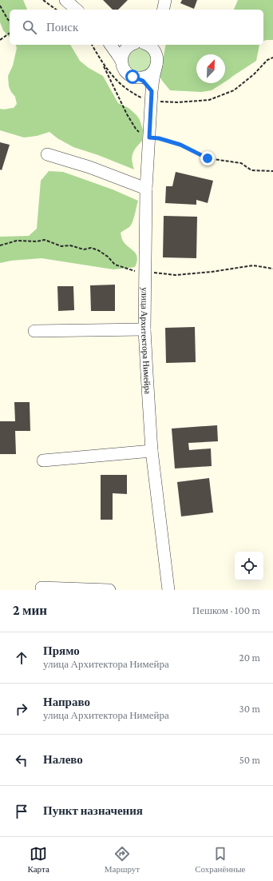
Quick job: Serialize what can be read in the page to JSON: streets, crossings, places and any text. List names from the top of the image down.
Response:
{
  "streets": {
    "street": ["улица Архитектора Нимейра"]
  },
  "north": "top right",
  "page": {
    "search": "Поиск",
    "heading": ["2 мин", "Пешком · 100 m"],
    "list": [
      ["Прямо", "улица Архитектора Нимейра", "20 m"],
      ["Направо", "улица Архитектора Нимейра", "30 m"],
      ["Налево", "50 m"],
      "Пункт назначения"
    ],
    "nav": ["Карта", "Маршрут", "Сохранённые"]
  }
}
